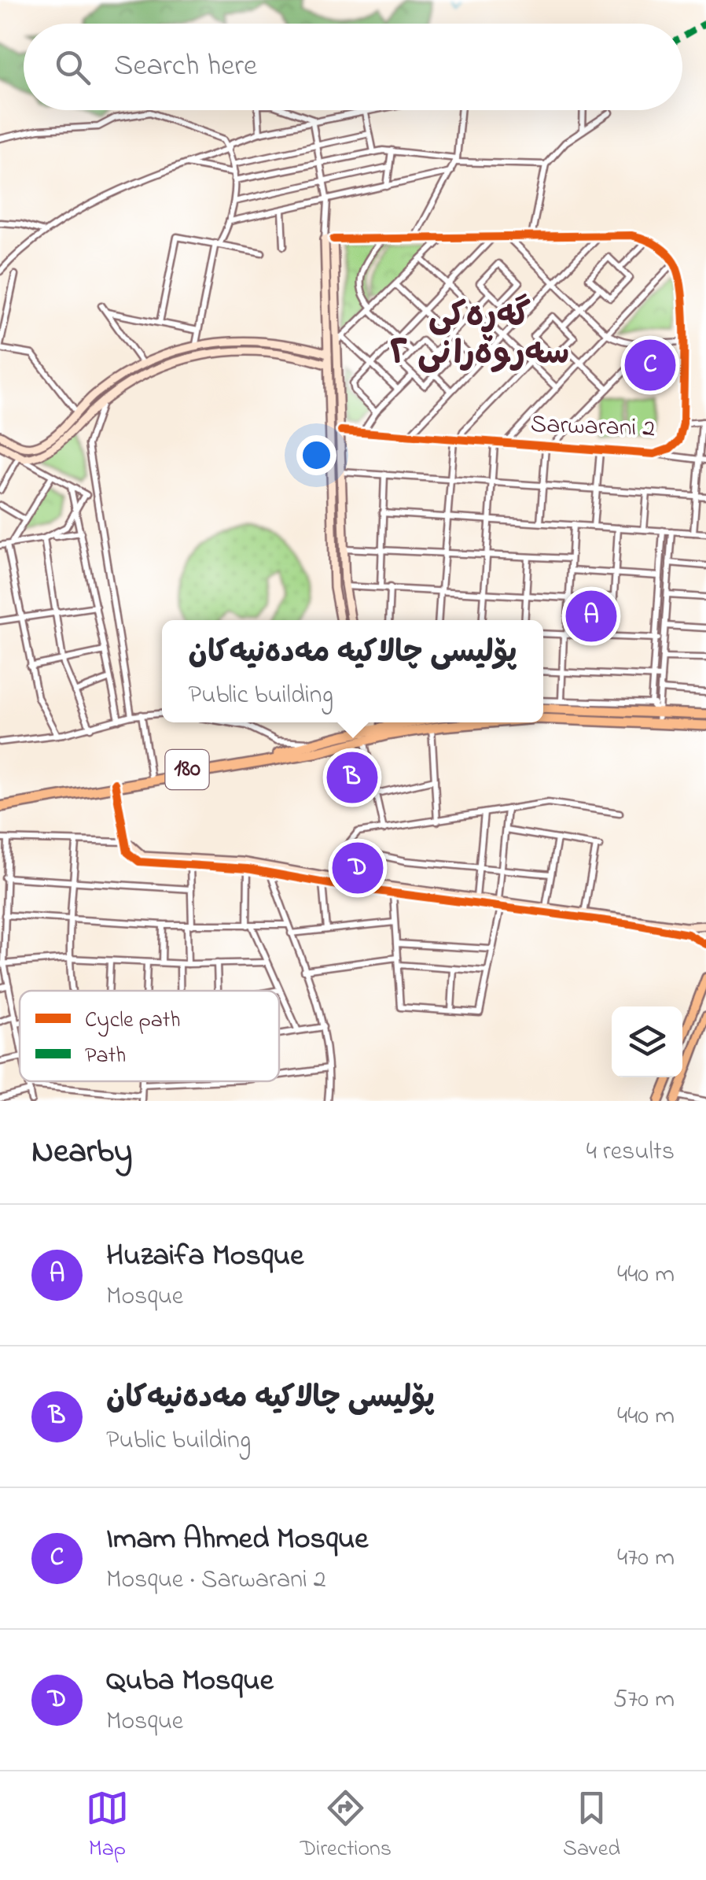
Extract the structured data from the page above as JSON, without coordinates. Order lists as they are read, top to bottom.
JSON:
{
  "streets": {
    "highway": ["180"],
    "street": ["Sarwarani 2"]
  },
  "districts": ["گەڕەکی سەروەرانی ٢"],
  "legend": ["Cycle path", "Path"],
  "page": {
    "search": "Search here",
    "pins": [
      "C",
      "A",
      "B",
      "D"
    ],
    "popup": ["پۆلیسی چالاکیە مەدەنیەکان", "Public building"],
    "heading": ["Nearby", "4 results"],
    "list": [
      {
        "mark": "A",
        "name": "Huzaifa Mosque",
        "note": "Mosque",
        "value": "440 m"
      },
      {
        "mark": "B",
        "name": "پۆلیسی چالاکیە مەدەنیەکان",
        "note": "Public building",
        "value": "440 m"
      },
      {
        "mark": "C",
        "name": "Imam Ahmed Mosque",
        "note": "Mosque · Sarwarani 2",
        "value": "470 m"
      },
      {
        "mark": "D",
        "name": "Quba Mosque",
        "note": "Mosque",
        "value": "570 m"
      }
    ],
    "nav": ["Map", "Directions", "Saved"]
  }
}
